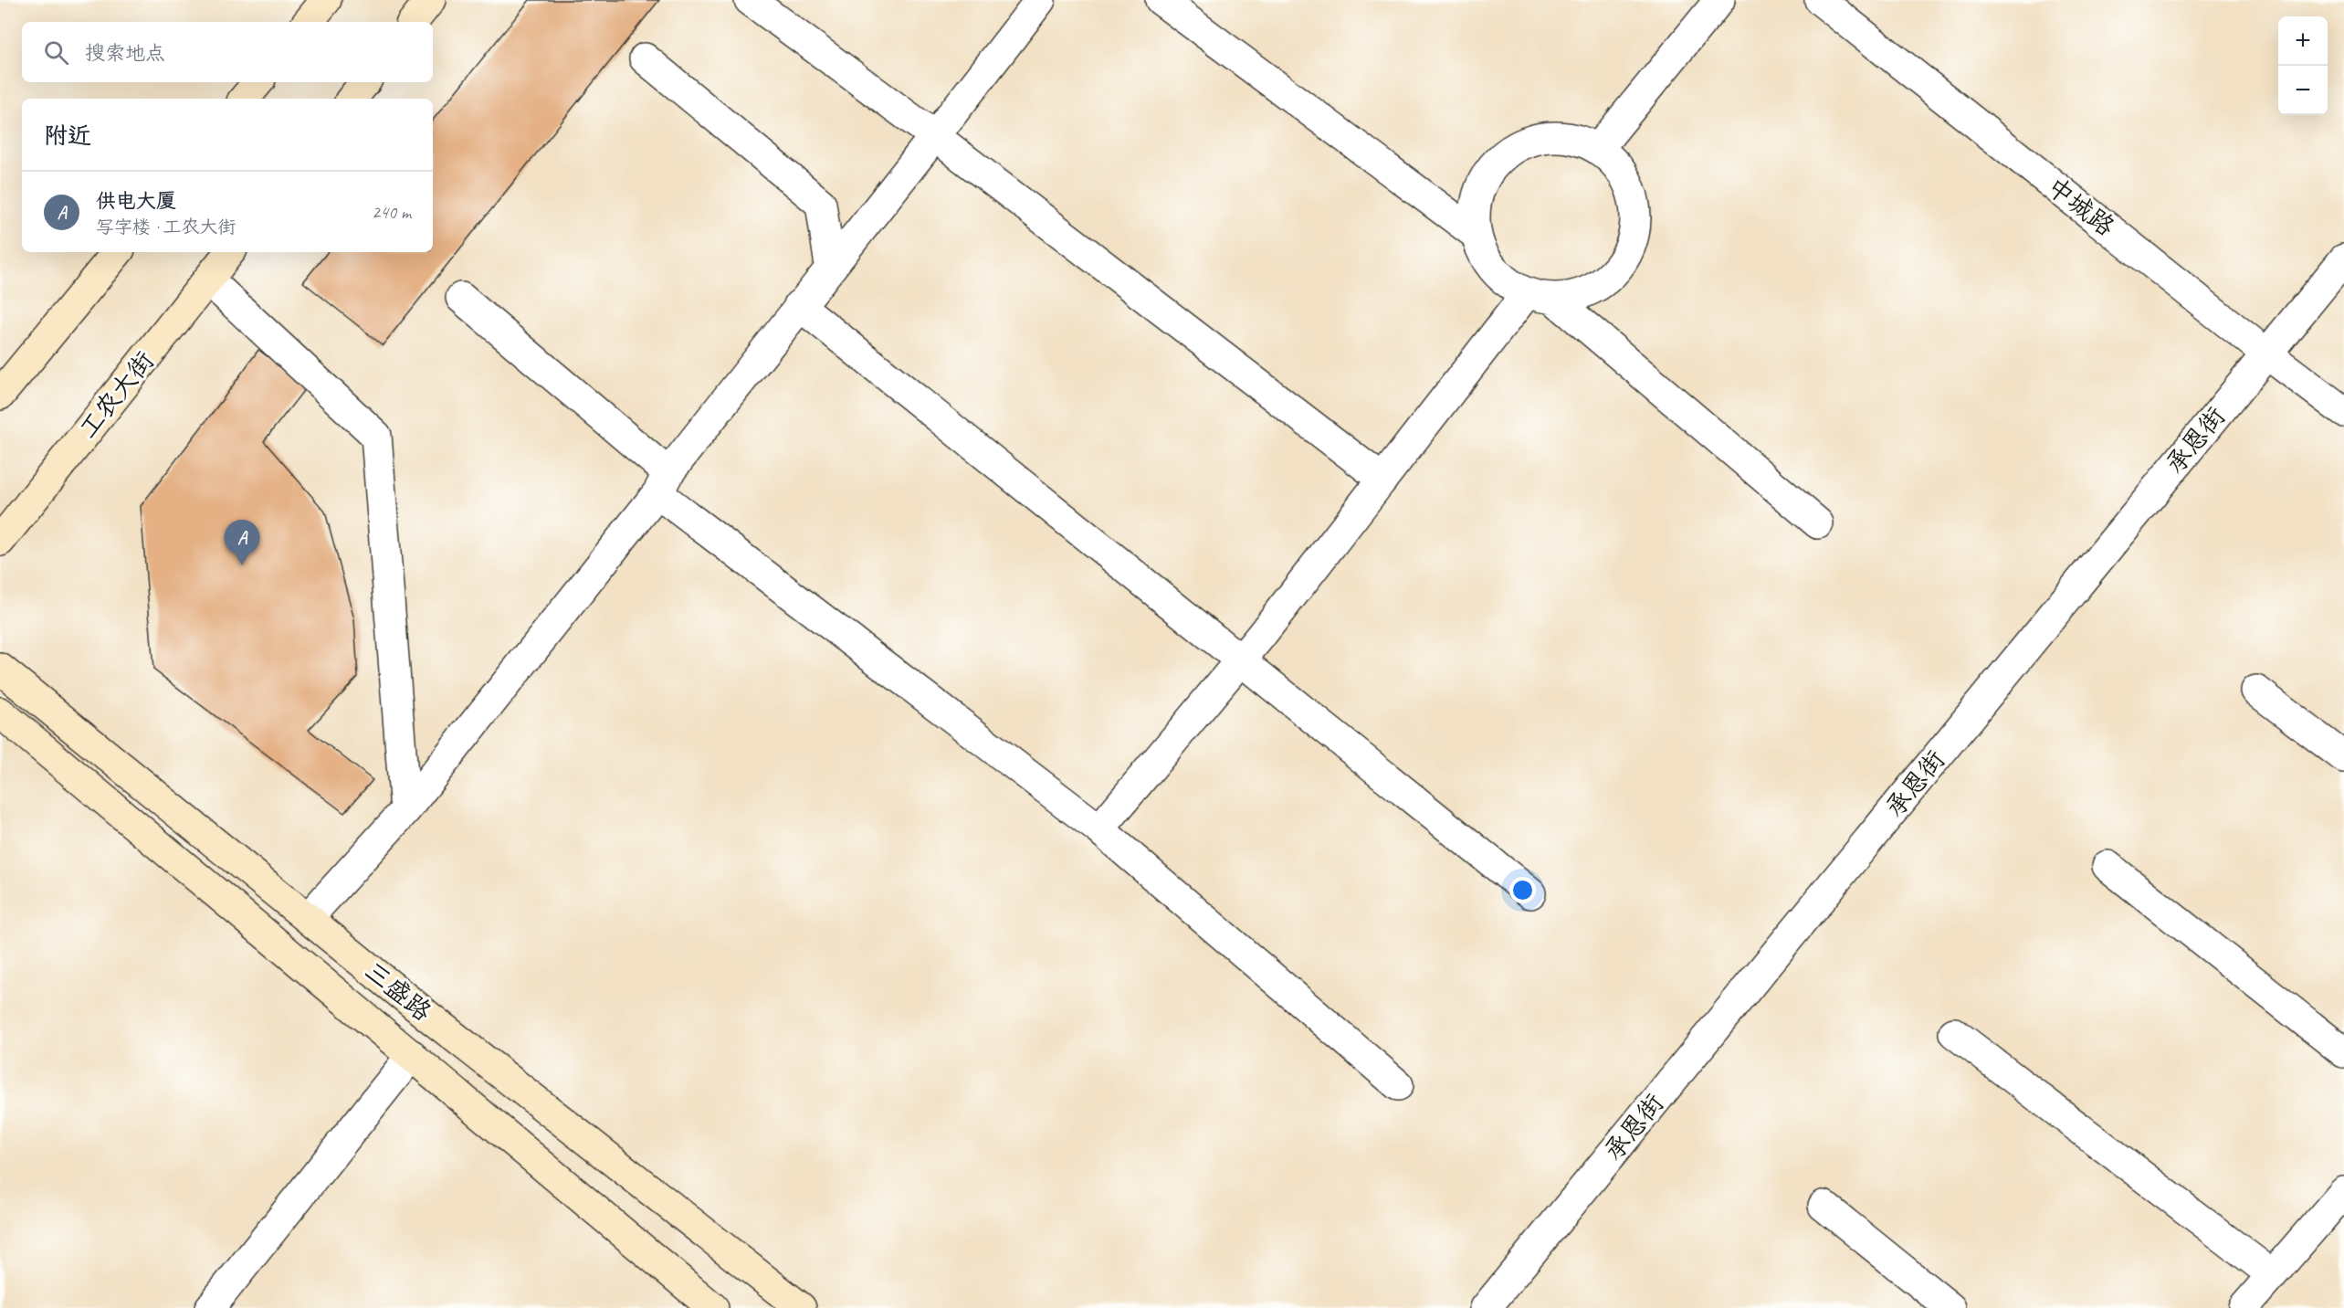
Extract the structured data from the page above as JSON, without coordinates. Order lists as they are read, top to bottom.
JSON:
{
  "streets": {
    "main road": ["工农大街", "三盛路"],
    "street": ["中城路", "承恩街"]
  },
  "crossings": [
    ["中城路", "承恩街"]
  ],
  "page": {
    "map_buttons": ["+", "−"],
    "search": "搜索地点",
    "heading": "附近",
    "list": [
      {
        "mark": "A",
        "name": "供电大厦",
        "note": "写字楼 · 工农大街",
        "value": "240 m"
      }
    ],
    "pins": "A"
  }
}
